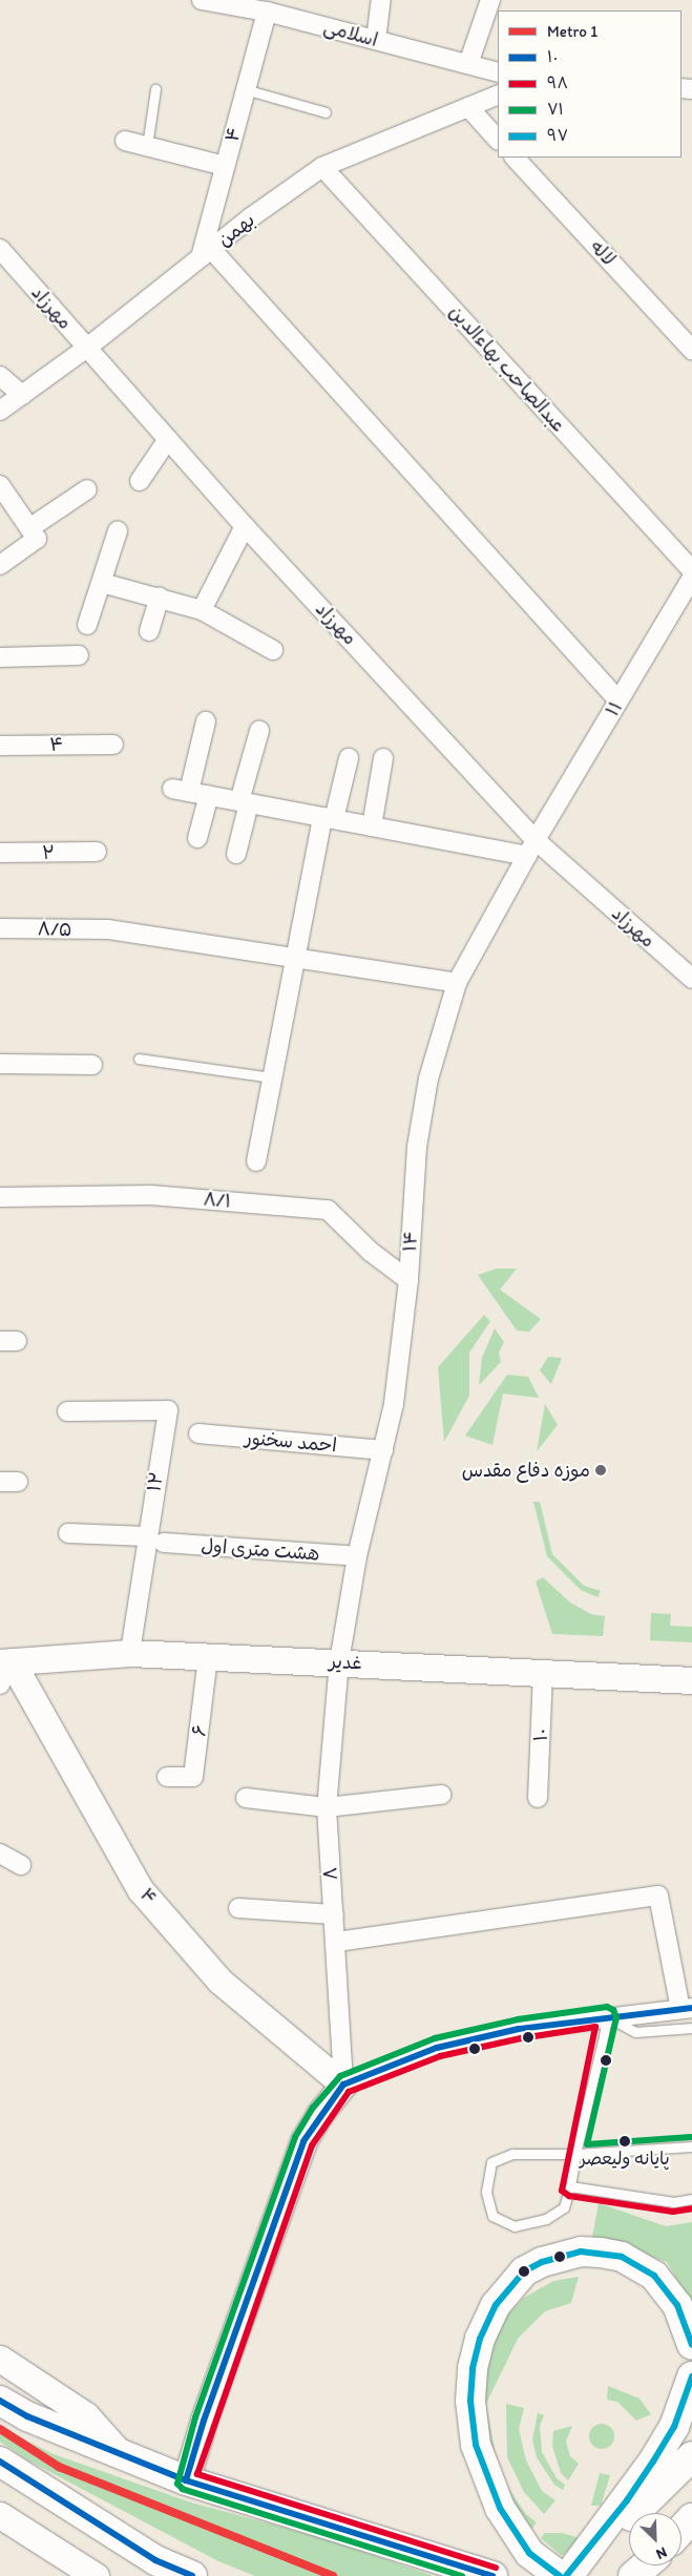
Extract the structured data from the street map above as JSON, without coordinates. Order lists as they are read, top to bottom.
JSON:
{
  "streets": {
    "street": [
      "اسلامی",
      "۴",
      "بهمن",
      "لاله",
      "مهرزاد",
      "عبدالصاحب بهاءالدین",
      "۱۱",
      "۲",
      "۸/۵",
      "۸/۱",
      "۱۴",
      "احمد سخنور",
      "۱۲",
      "هشت متری اول",
      "غدیر",
      "۶",
      "۱۰",
      "۸"
    ]
  },
  "crossings": [
    ["اسلامی", "۴"],
    ["۴", "بهمن"],
    ["۴", "غدیر"],
    ["۴", "۸"],
    ["بهمن", "مهرزاد"],
    ["بهمن", "عبدالصاحب بهاءالدین"],
    ["مهرزاد", "۱۱"],
    ["مهرزاد", "۱۴"],
    ["۱۱", "۱۴"],
    ["۸/۵", "۱۴"],
    ["۸/۱", "۱۴"],
    ["۱۴", "احمد سخنور"],
    ["۱۴", "هشت متری اول"],
    ["۱۴", "غدیر"],
    ["۱۴", "۸"],
    ["۱۲", "غدیر"],
    ["غدیر", "۶"],
    ["غدیر", "۱۰"],
    ["غدیر", "۸"]
  ],
  "places": ["موزه دفاع مقدس", "پایانه ولیعصر"],
  "lines": [
    "transit line ۷۱",
    "transit line ۱۰",
    "transit line ۹۸",
    "transit line ۹۷",
    "metro line 1"
  ],
  "legend": [
    "Metro 1",
    "۱۰",
    "۹۸",
    "۷۱",
    "۹۷"
  ],
  "north": "bottom right"
}
